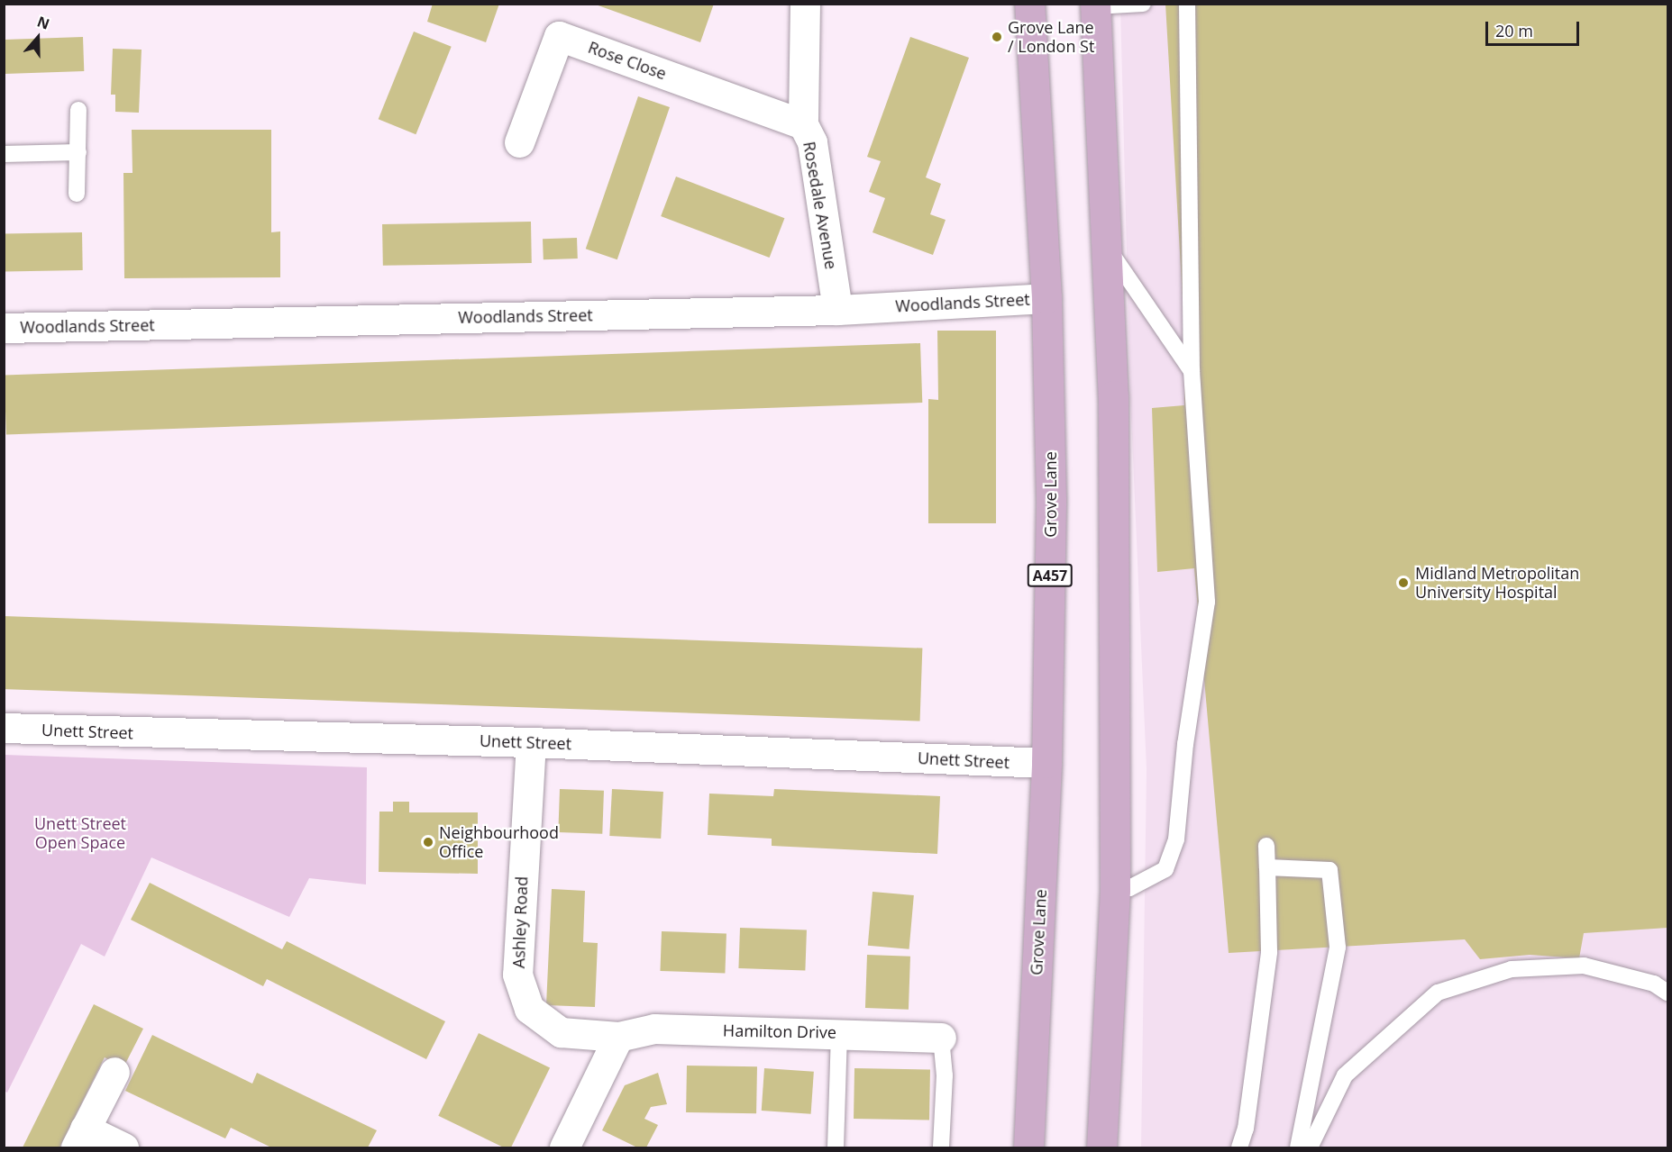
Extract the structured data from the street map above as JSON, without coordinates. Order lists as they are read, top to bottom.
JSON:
{
  "streets": {
    "main road": ["Grove Lane", "A457"],
    "street": [
      "Rose Close",
      "Rosedale Avenue",
      "Woodlands Street",
      "Unett Street",
      "Ashley Road",
      "Hamilton Drive"
    ]
  },
  "crossings": [
    ["Rose Close", "Rosedale Avenue"],
    ["Rosedale Avenue", "Woodlands Street"],
    ["Woodlands Street", "Grove Lane"],
    ["Grove Lane", "Unett Street"],
    ["Unett Street", "Ashley Road"],
    ["Ashley Road", "Hamilton Drive"]
  ],
  "parks": ["Unett Street Open Space"],
  "places": ["Grove Lane / London St", "Midland Metropolitan University Hospital", "Neighbourhood Office"],
  "scale_bar": "20 m",
  "north": "top"
}
